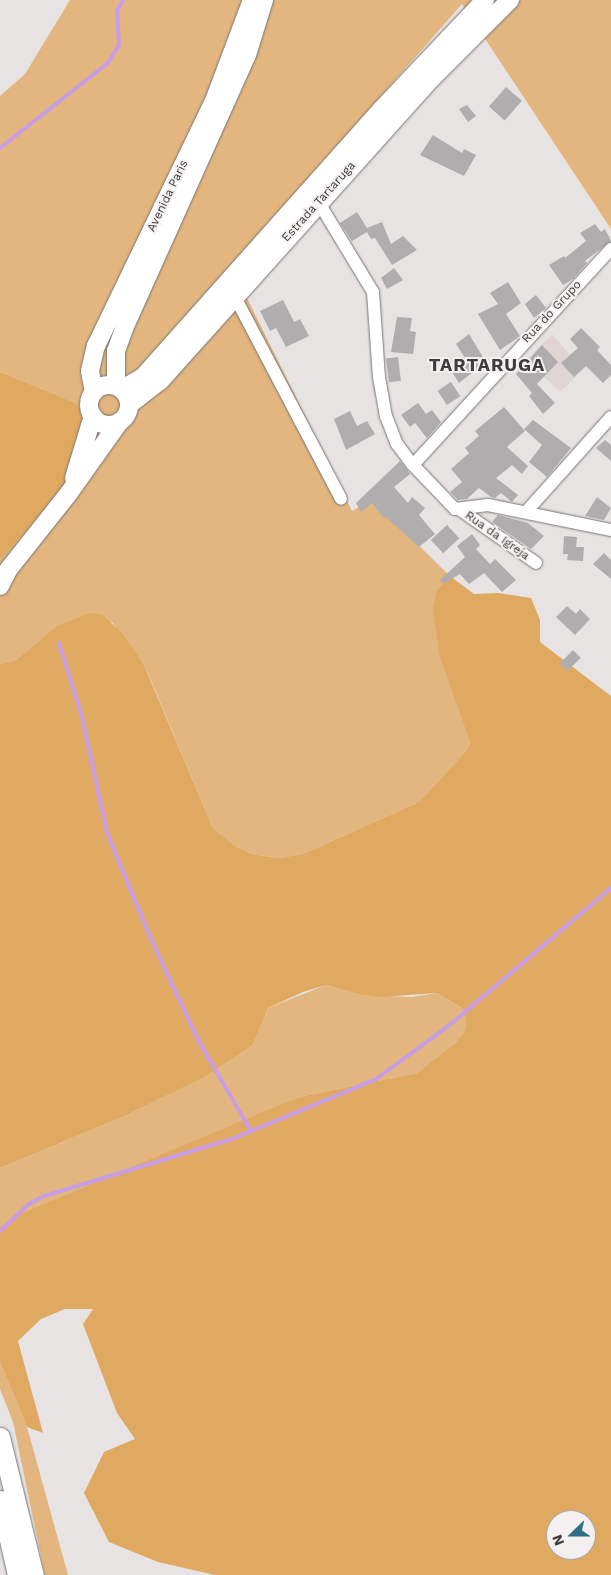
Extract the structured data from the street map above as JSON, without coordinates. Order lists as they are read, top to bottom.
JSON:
{
  "streets": {
    "street": [
      "Avenida Paris",
      "Estrada Tartaruga",
      "Rua do Grupo",
      "Rua da Igreja"
    ]
  },
  "crossings": [
    ["Avenida Paris", "Estrada Tartaruga"]
  ],
  "districts": ["TARTARUGA"],
  "north": "left"
}
